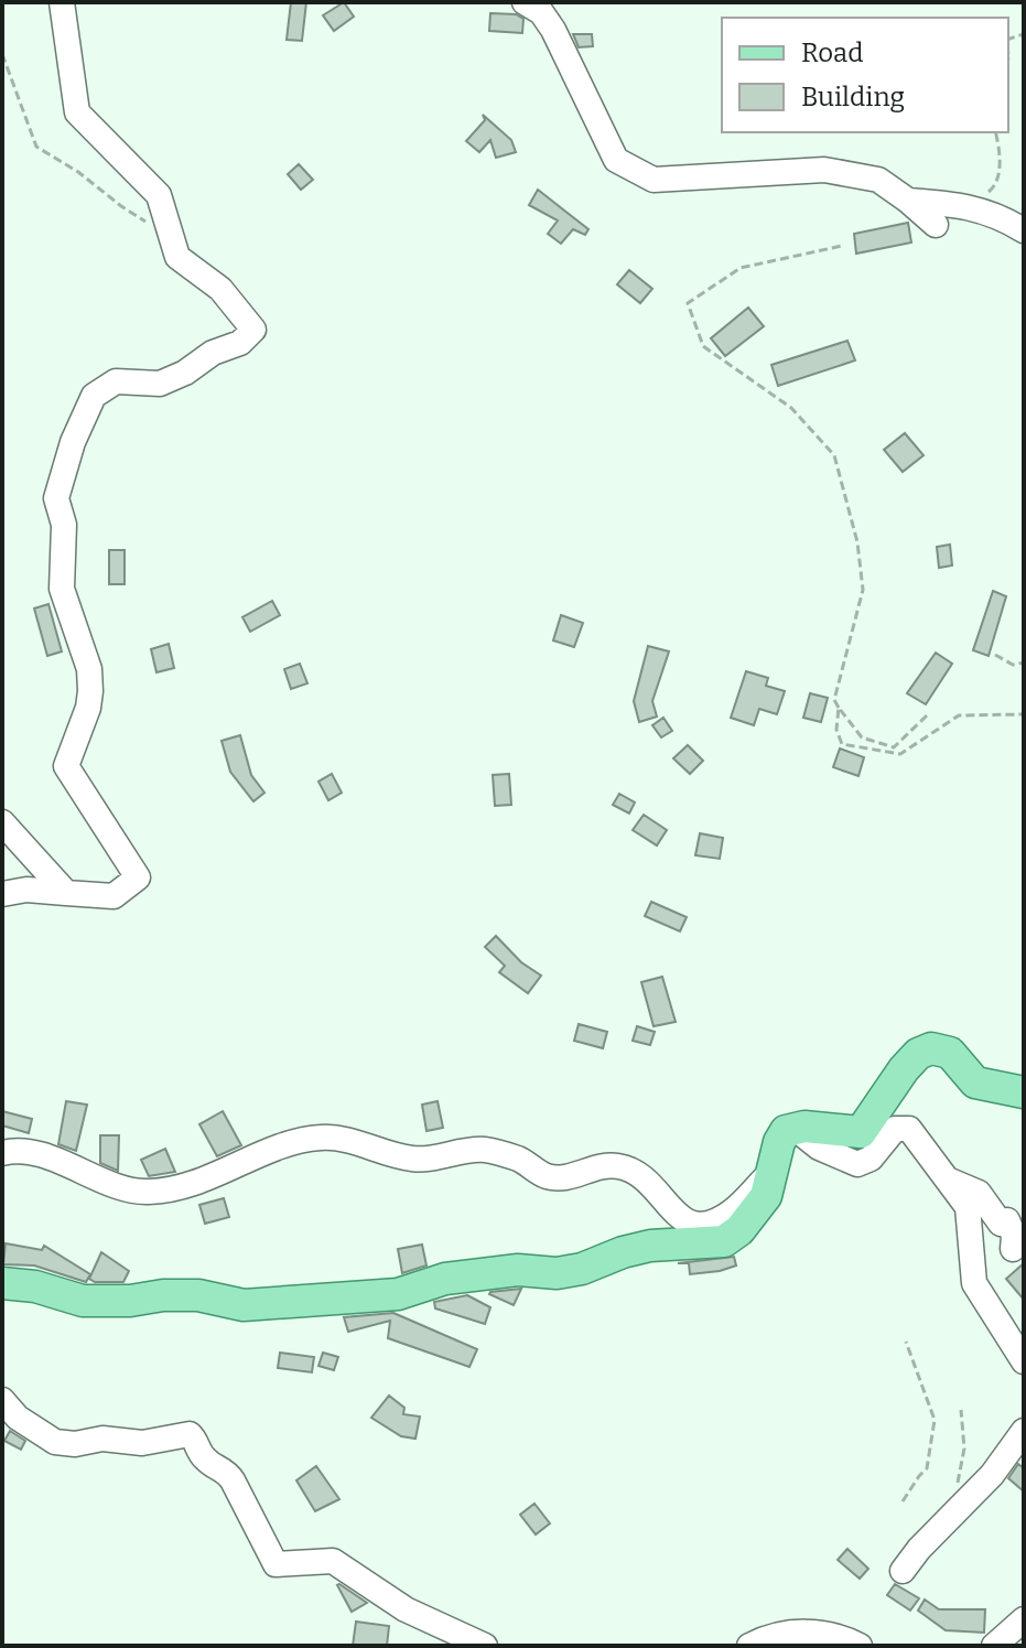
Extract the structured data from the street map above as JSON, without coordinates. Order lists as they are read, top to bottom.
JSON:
{
  "legend": ["Road", "Building"]
}
